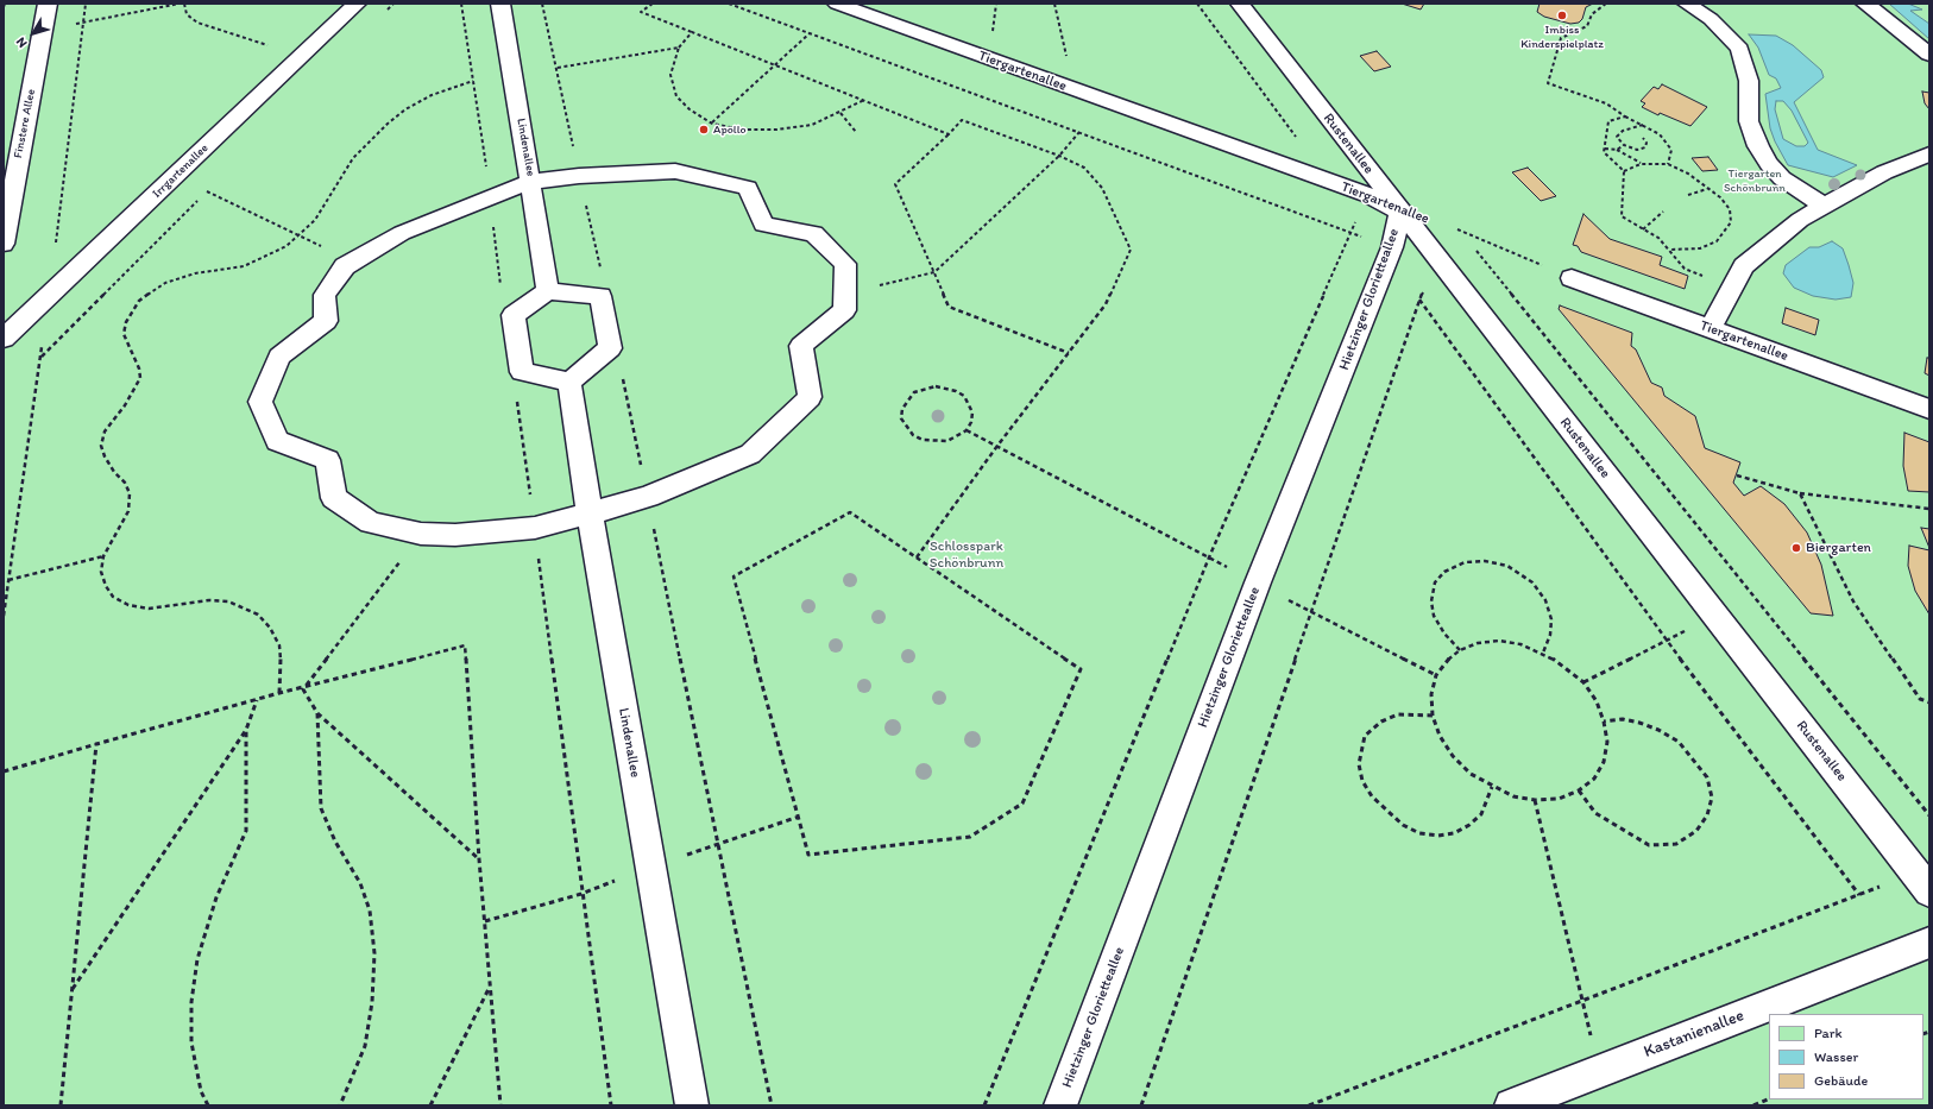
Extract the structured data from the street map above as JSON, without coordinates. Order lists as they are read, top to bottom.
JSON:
{
  "streets": {
    "street": [
      "Tiergartenallee",
      "Finstere Allee",
      "Rustenallee",
      "Lindenallee",
      "Irrgartenallee",
      "Hietzinger Glorietteallee",
      "Kastanienallee"
    ]
  },
  "crossings": [
    ["Tiergartenallee", "Rustenallee"],
    ["Tiergartenallee", "Hietzinger Glorietteallee"],
    ["Rustenallee", "Hietzinger Glorietteallee"]
  ],
  "parks": ["Tiergarten Schönbrunn", "Schlosspark Schönbrunn"],
  "places": ["Imbiss Kinderspielplatz", "Apollo", "Biergarten"],
  "legend": ["Park", "Wasser", "Gebäude"],
  "north": "bottom left"
}
